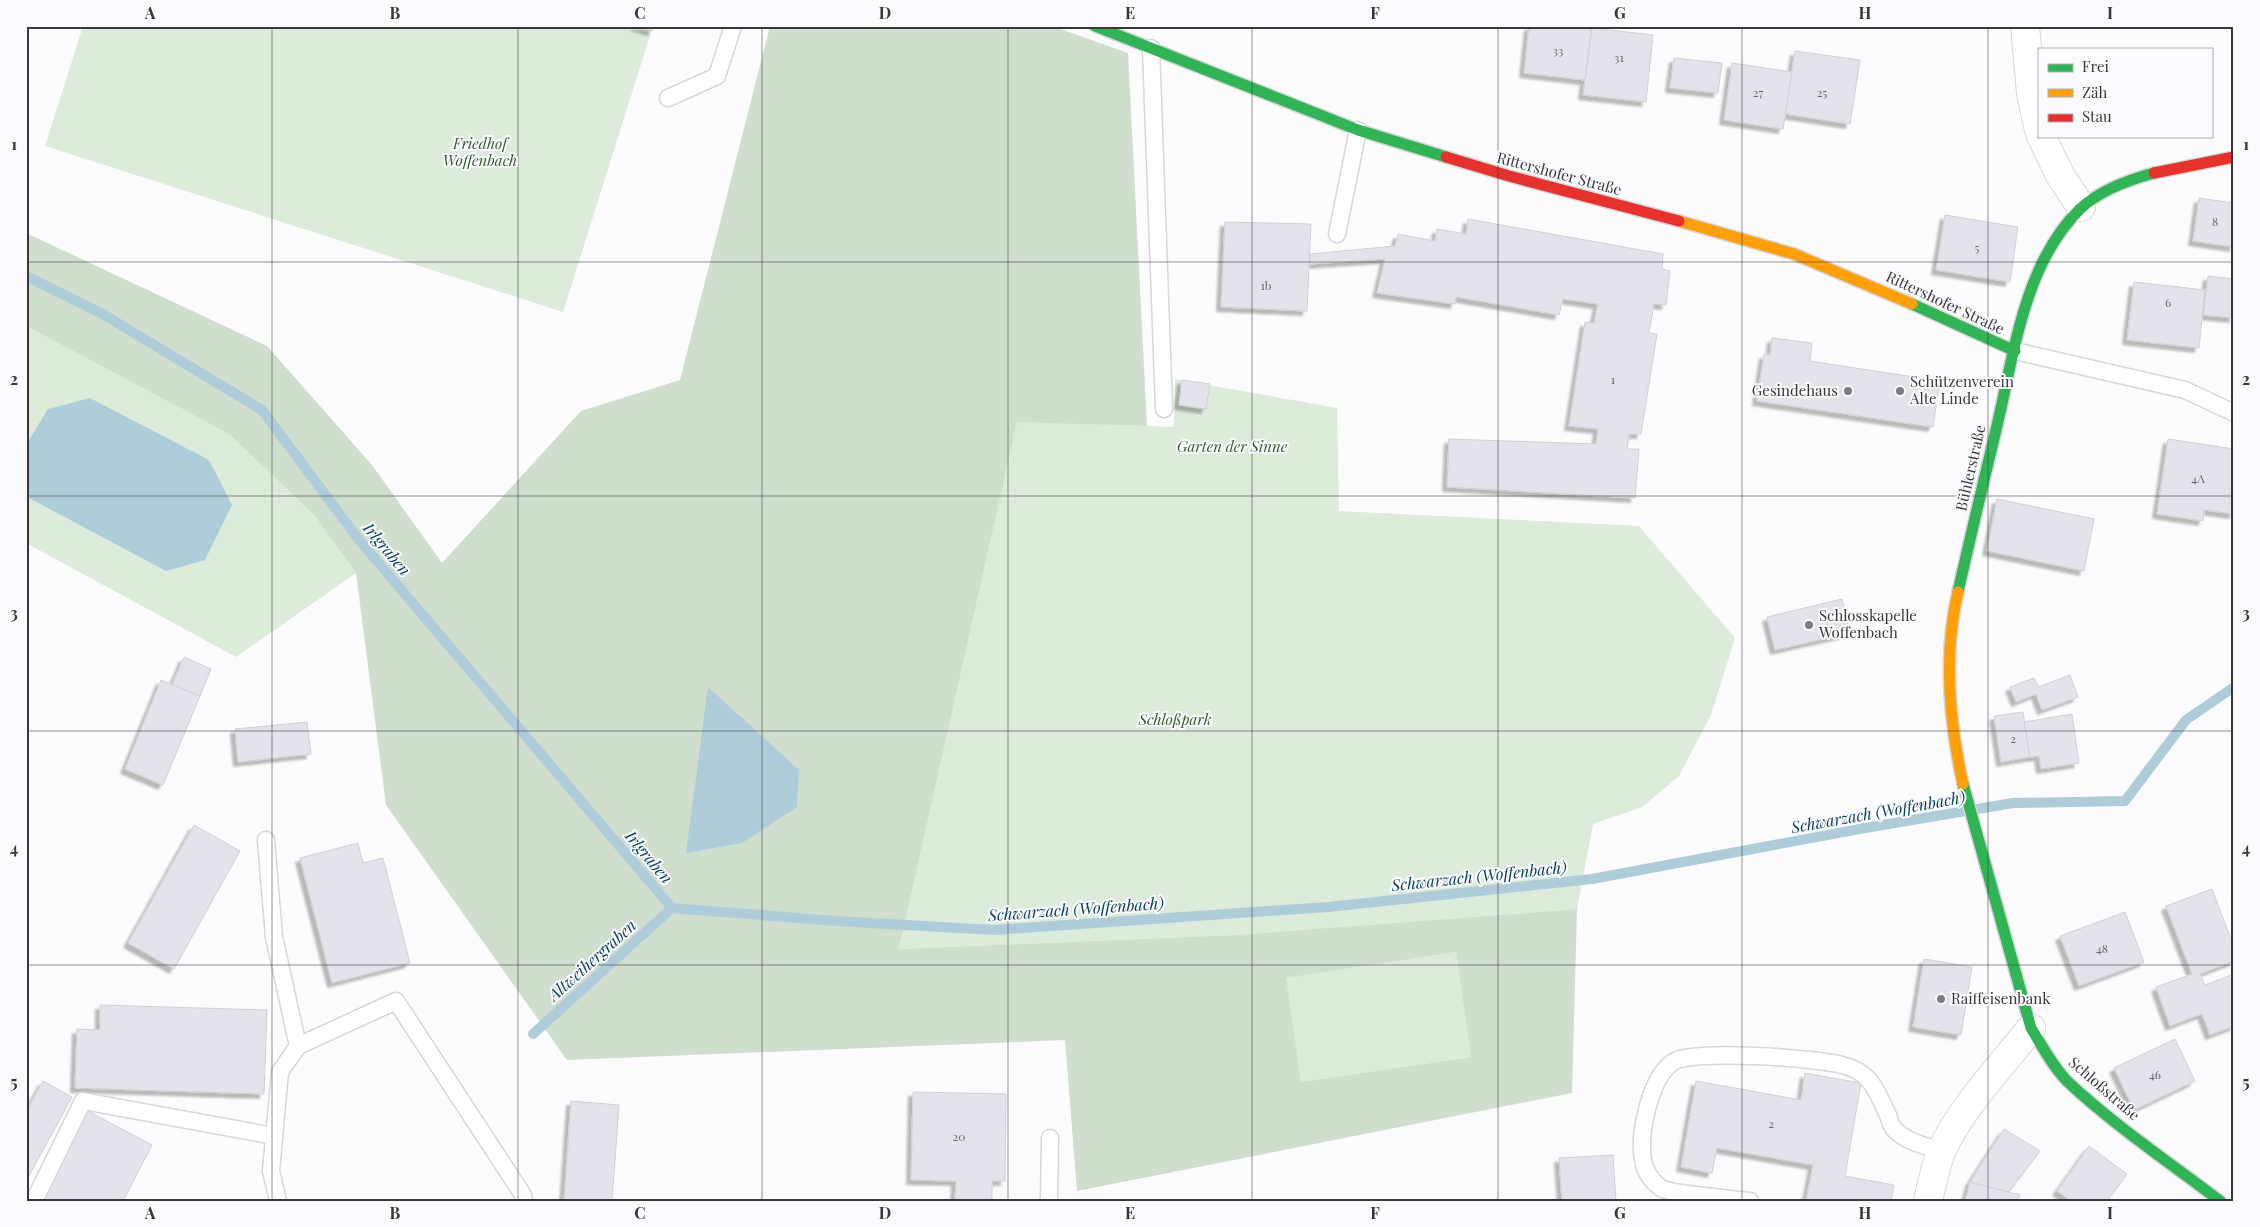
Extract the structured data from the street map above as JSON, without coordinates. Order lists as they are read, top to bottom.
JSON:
{
  "streets": {
    "street": ["Rittershofer Straße", "Bühlerstraße", "Schloßstraße"]
  },
  "crossings": [
    ["Rittershofer Straße", "Bühlerstraße"],
    ["Bühlerstraße", "Schloßstraße"]
  ],
  "water": ["Irlgraben", "Schwarzach (Woffenbach)", "Altweihergraben"],
  "parks": ["Friedhof Woffenbach", "Garten der Sinne", "Schloßpark"],
  "places": [
    "Gesindehaus",
    "Schützenverein Alte Linde",
    "Schlosskapelle Woffenbach",
    "Raiffeisenbank"
  ],
  "house_numbers": [
    "33",
    "31",
    "27",
    "25",
    "8",
    "5",
    "1b",
    "6",
    "1",
    "4A",
    "2",
    "48",
    "46",
    "2",
    "20"
  ],
  "legend": ["Frei", "Zäh", "Stau"],
  "grid": {
    "columns": [
      "A",
      "B",
      "C",
      "D",
      "E",
      "F",
      "G",
      "H",
      "I"
    ],
    "rows": [
      "1",
      "2",
      "3",
      "4",
      "5"
    ]
  }
}
